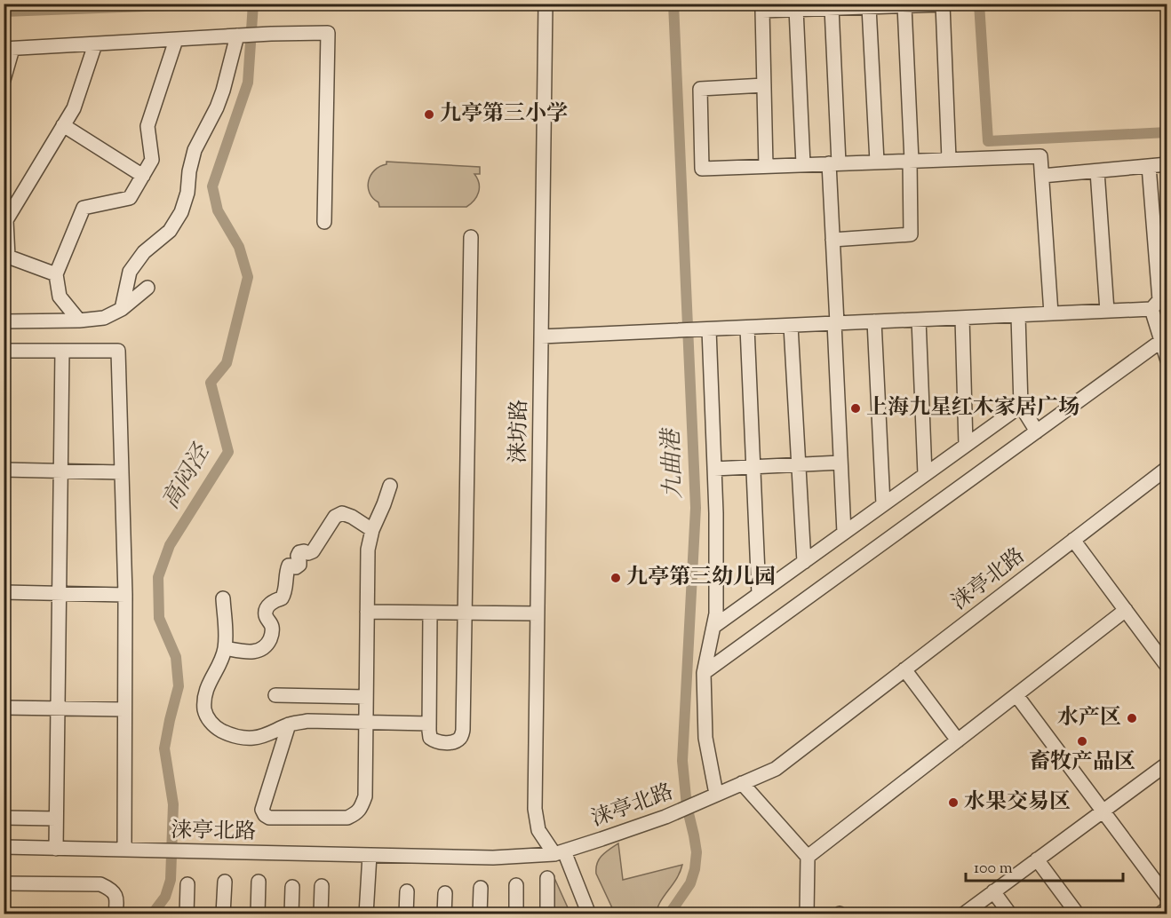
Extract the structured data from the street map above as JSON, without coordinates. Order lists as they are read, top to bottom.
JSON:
{
  "streets": {
    "street": ["涞坊路", "涞亭北路"]
  },
  "crossings": [
    ["涞坊路", "涞亭北路"]
  ],
  "water": ["九曲港", "高闷泾"],
  "places": [
    "九亭第三小学",
    "上海九星红木家居广场",
    "九亭第三幼儿园",
    "水产区",
    "畜牧产品区",
    "水果交易区"
  ],
  "scale_bar": "100 m"
}
